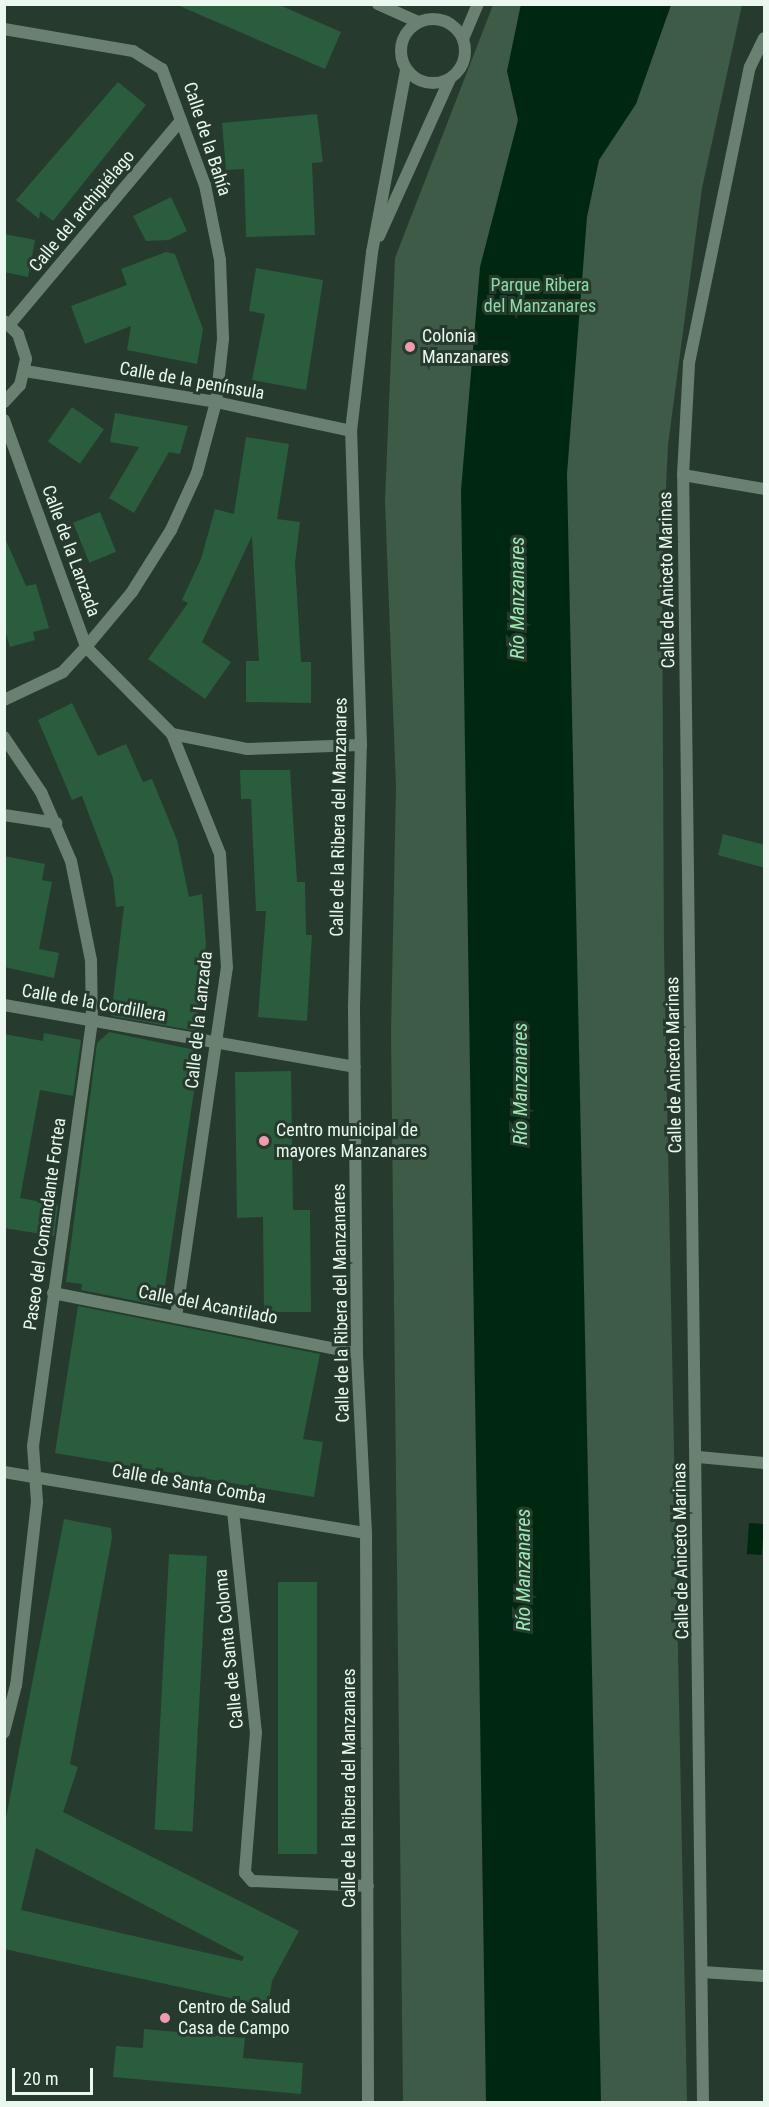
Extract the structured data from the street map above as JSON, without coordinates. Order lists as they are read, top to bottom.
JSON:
{
  "streets": {
    "street": [
      "Calle de la Bahía",
      "Calle del archipiélago",
      "Calle de la península",
      "Calle de la Lanzada",
      "Calle de Aniceto Marinas",
      "Calle de la Ribera del Manzanares",
      "Calle de la Cordillera",
      "Paseo del Comandante Fortea",
      "Calle del Acantilado",
      "Calle de Santa Comba",
      "Calle de Santa Coloma"
    ]
  },
  "crossings": [
    ["Calle de la Bahía", "Calle del archipiélago"],
    ["Calle de la Bahía", "Calle de la península"],
    ["Calle de la Bahía", "Calle de la Lanzada"],
    ["Calle de la península", "Calle de la Ribera del Manzanares"],
    ["Calle de la Lanzada", "Calle de la Cordillera"],
    ["Calle de la Lanzada", "Calle del Acantilado"],
    ["Calle de la Ribera del Manzanares", "Calle de la Cordillera"],
    ["Calle de la Ribera del Manzanares", "Calle del Acantilado"],
    ["Calle de la Ribera del Manzanares", "Calle de Santa Comba"],
    ["Calle de la Ribera del Manzanares", "Calle de Santa Coloma"],
    ["Calle de la Cordillera", "Paseo del Comandante Fortea"],
    ["Paseo del Comandante Fortea", "Calle del Acantilado"],
    ["Paseo del Comandante Fortea", "Calle de Santa Comba"],
    ["Calle de Santa Comba", "Calle de Santa Coloma"]
  ],
  "water": ["Río Manzanares"],
  "parks": ["Parque Ribera del Manzanares"],
  "places": ["Colonia Manzanares", "Centro municipal de mayores Manzanares", "Centro de Salud Casa de Campo"],
  "scale_bar": "20 m"
}
